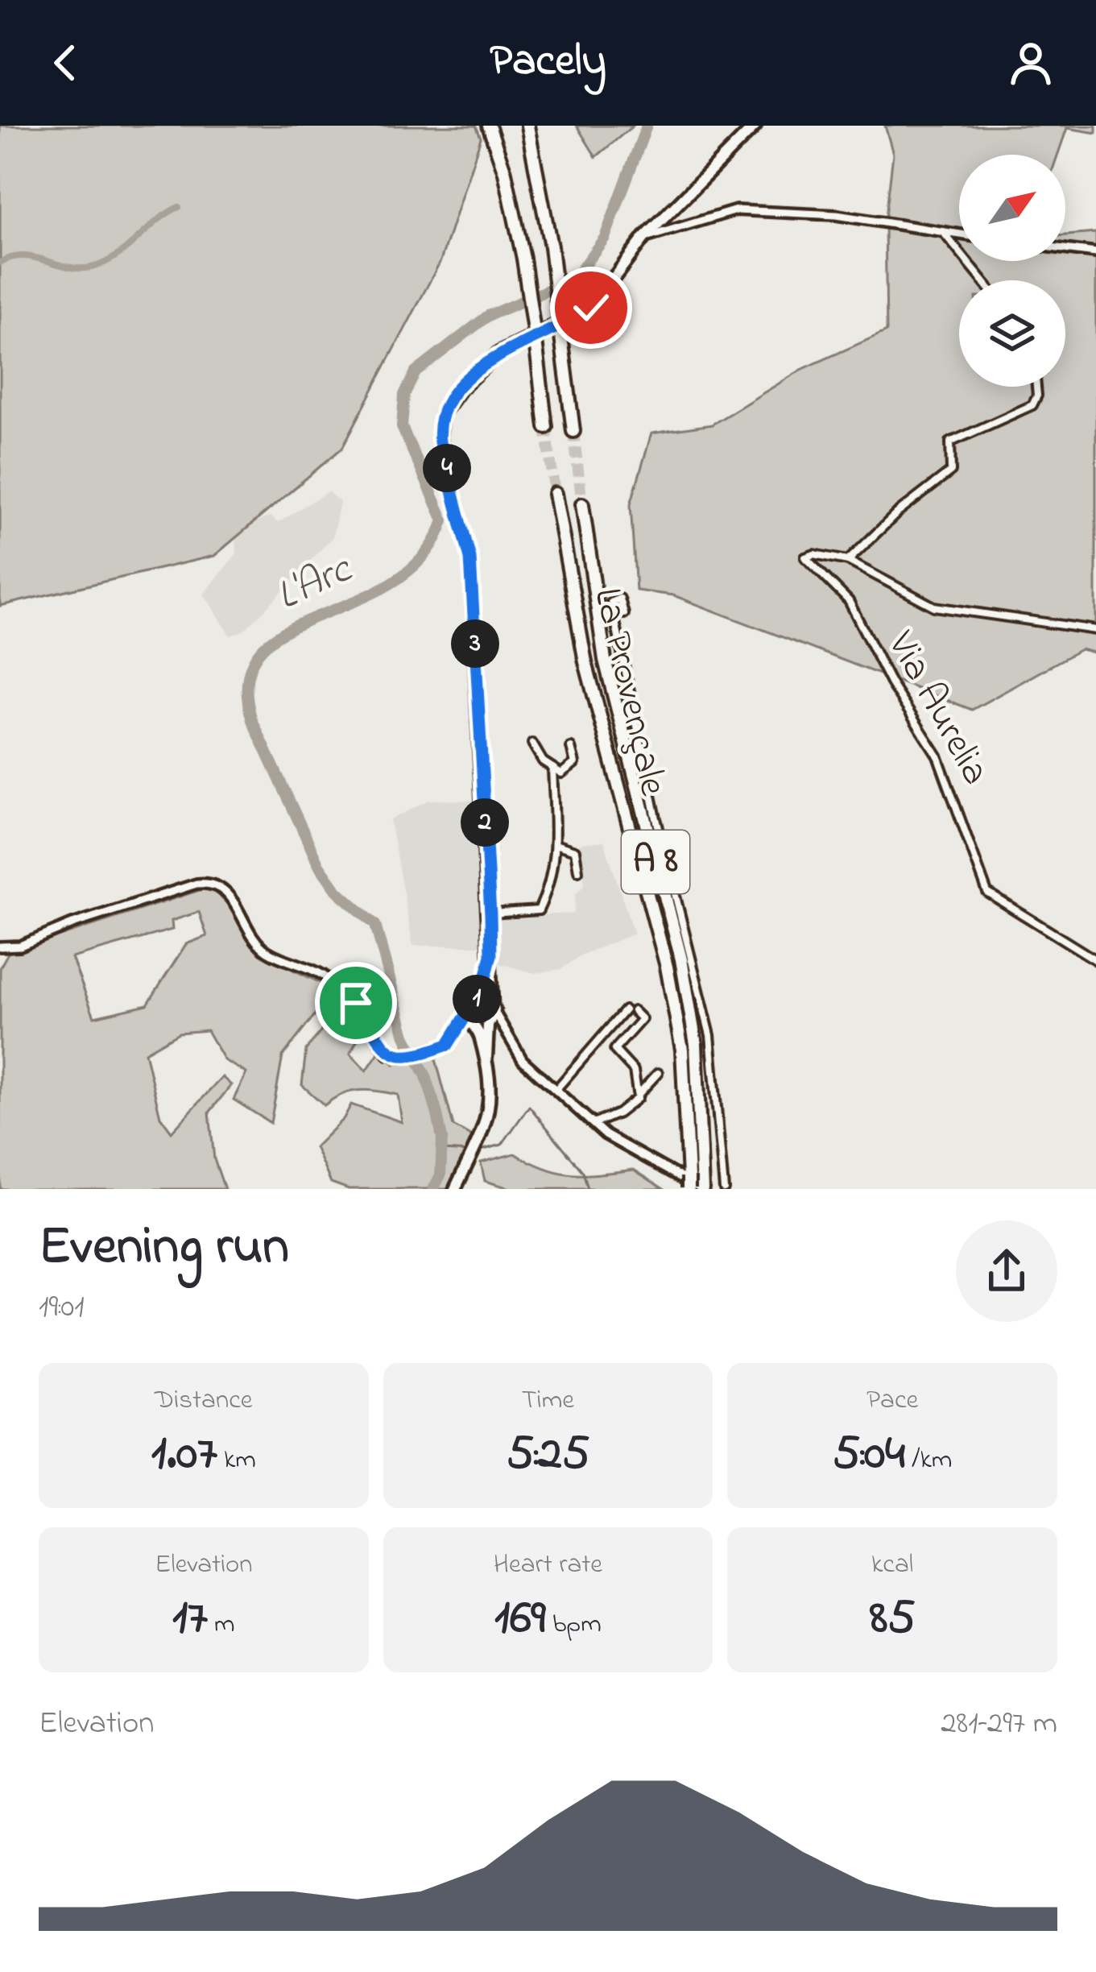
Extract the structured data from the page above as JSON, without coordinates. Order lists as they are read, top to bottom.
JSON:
{
  "streets": {
    "highway": ["La Provençale", "A 8"],
    "street": ["Via Aurelia"]
  },
  "water": ["L'Arc"],
  "north": "top right",
  "page": {
    "header": "Pacely",
    "pins": [
      "4",
      "3",
      "2",
      "1"
    ],
    "heading": ["Evening run", "19:01"],
    "stats": [
      ["Distance", "1.07 km"],
      ["Time", "5:25"],
      ["Pace", "5:04 /km"],
      ["Elevation", "17 m"],
      ["Heart rate", "169 bpm"],
      ["kcal", "85"]
    ],
    "chart": ["Elevation", "281–297 m"]
  }
}
